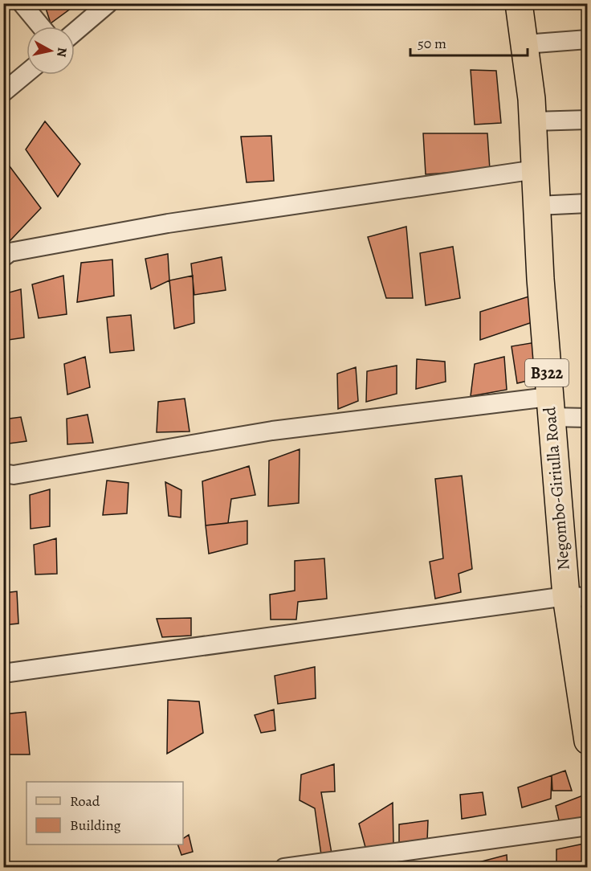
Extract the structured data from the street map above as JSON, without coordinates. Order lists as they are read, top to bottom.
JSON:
{
  "streets": {
    "main road": ["B322", "Negombo-Giriulla Road"]
  },
  "legend": ["Road", "Building"],
  "scale_bar": "50 m",
  "north": "right"
}
